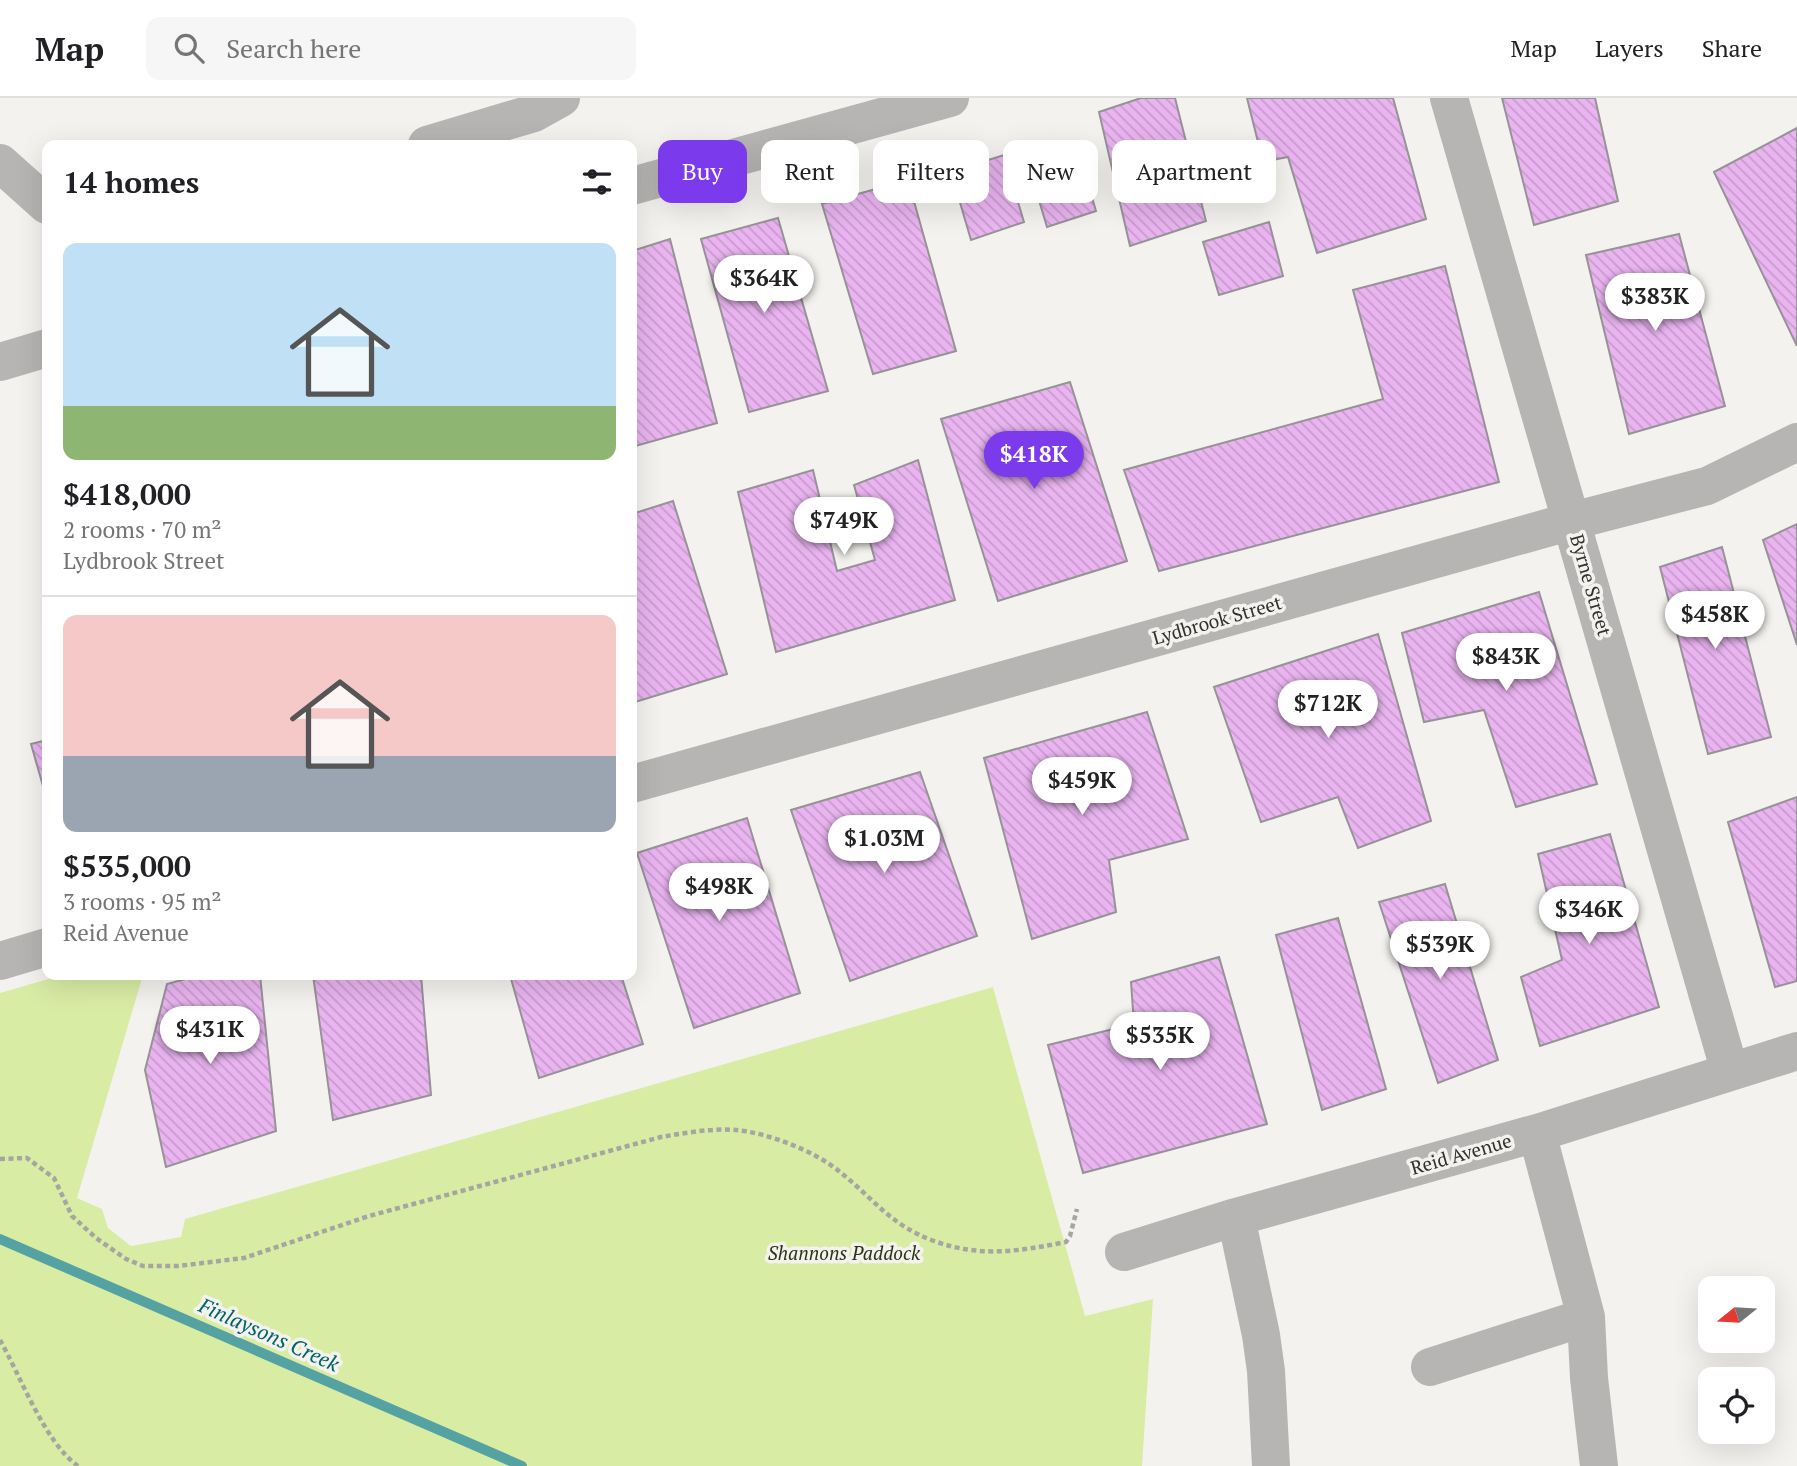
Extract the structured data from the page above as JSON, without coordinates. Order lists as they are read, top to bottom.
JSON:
{
  "streets": {
    "street": ["Byrne Street", "Lydbrook Street", "Reid Avenue"]
  },
  "crossings": [
    ["Byrne Street", "Lydbrook Street"],
    ["Byrne Street", "Reid Avenue"]
  ],
  "water": ["Finlaysons Creek"],
  "parks": ["Shannons Paddock"],
  "north": "left",
  "page": {
    "header": "Map",
    "search": "Search here",
    "nav": ["Map", "Layers", "Share"],
    "chip": [
      "Buy",
      "Rent",
      "Filters",
      "New",
      "Apartment"
    ],
    "heading": "14 homes",
    "list": [
      {
        "name": "$418,000",
        "note": "2 rooms · 70 m² · Lydbrook Street"
      },
      {
        "name": "$535,000",
        "note": "3 rooms · 95 m² · Reid Avenue"
      }
    ],
    "price": [
      "$364K",
      "$383K",
      "$418K",
      "$749K",
      "$458K",
      "$843K",
      "$712K",
      "$459K",
      "$1.03M",
      "$498K",
      "$346K",
      "$539K",
      "$431K",
      "$535K"
    ]
  }
}
